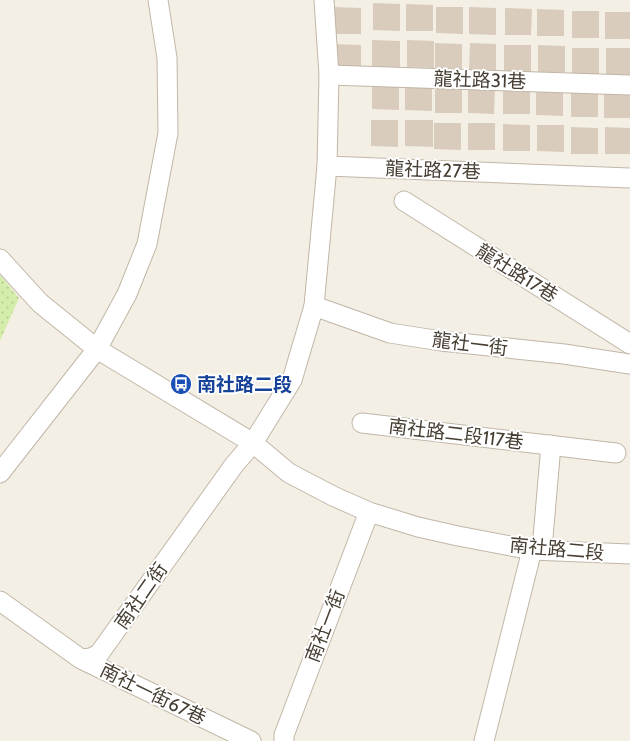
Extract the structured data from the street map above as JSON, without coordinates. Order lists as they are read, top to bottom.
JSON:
{
  "streets": {
    "street": [
      "龍社路31巷",
      "龍社路27巷",
      "龍社路17巷",
      "龍社一街",
      "南社路二段117巷",
      "南社路二段",
      "南社二街",
      "南社一街",
      "南社一街67巷"
    ]
  },
  "crossings": [
    ["龍社路27巷", "南社二街"],
    ["龍社一街", "南社二街"],
    ["南社路二段117巷", "南社路二段"],
    ["南社路二段", "南社二街"],
    ["南社路二段", "南社一街"],
    ["南社二街", "南社一街67巷"]
  ],
  "places": {
    "bus stop": ["南社路二段"]
  }
}
